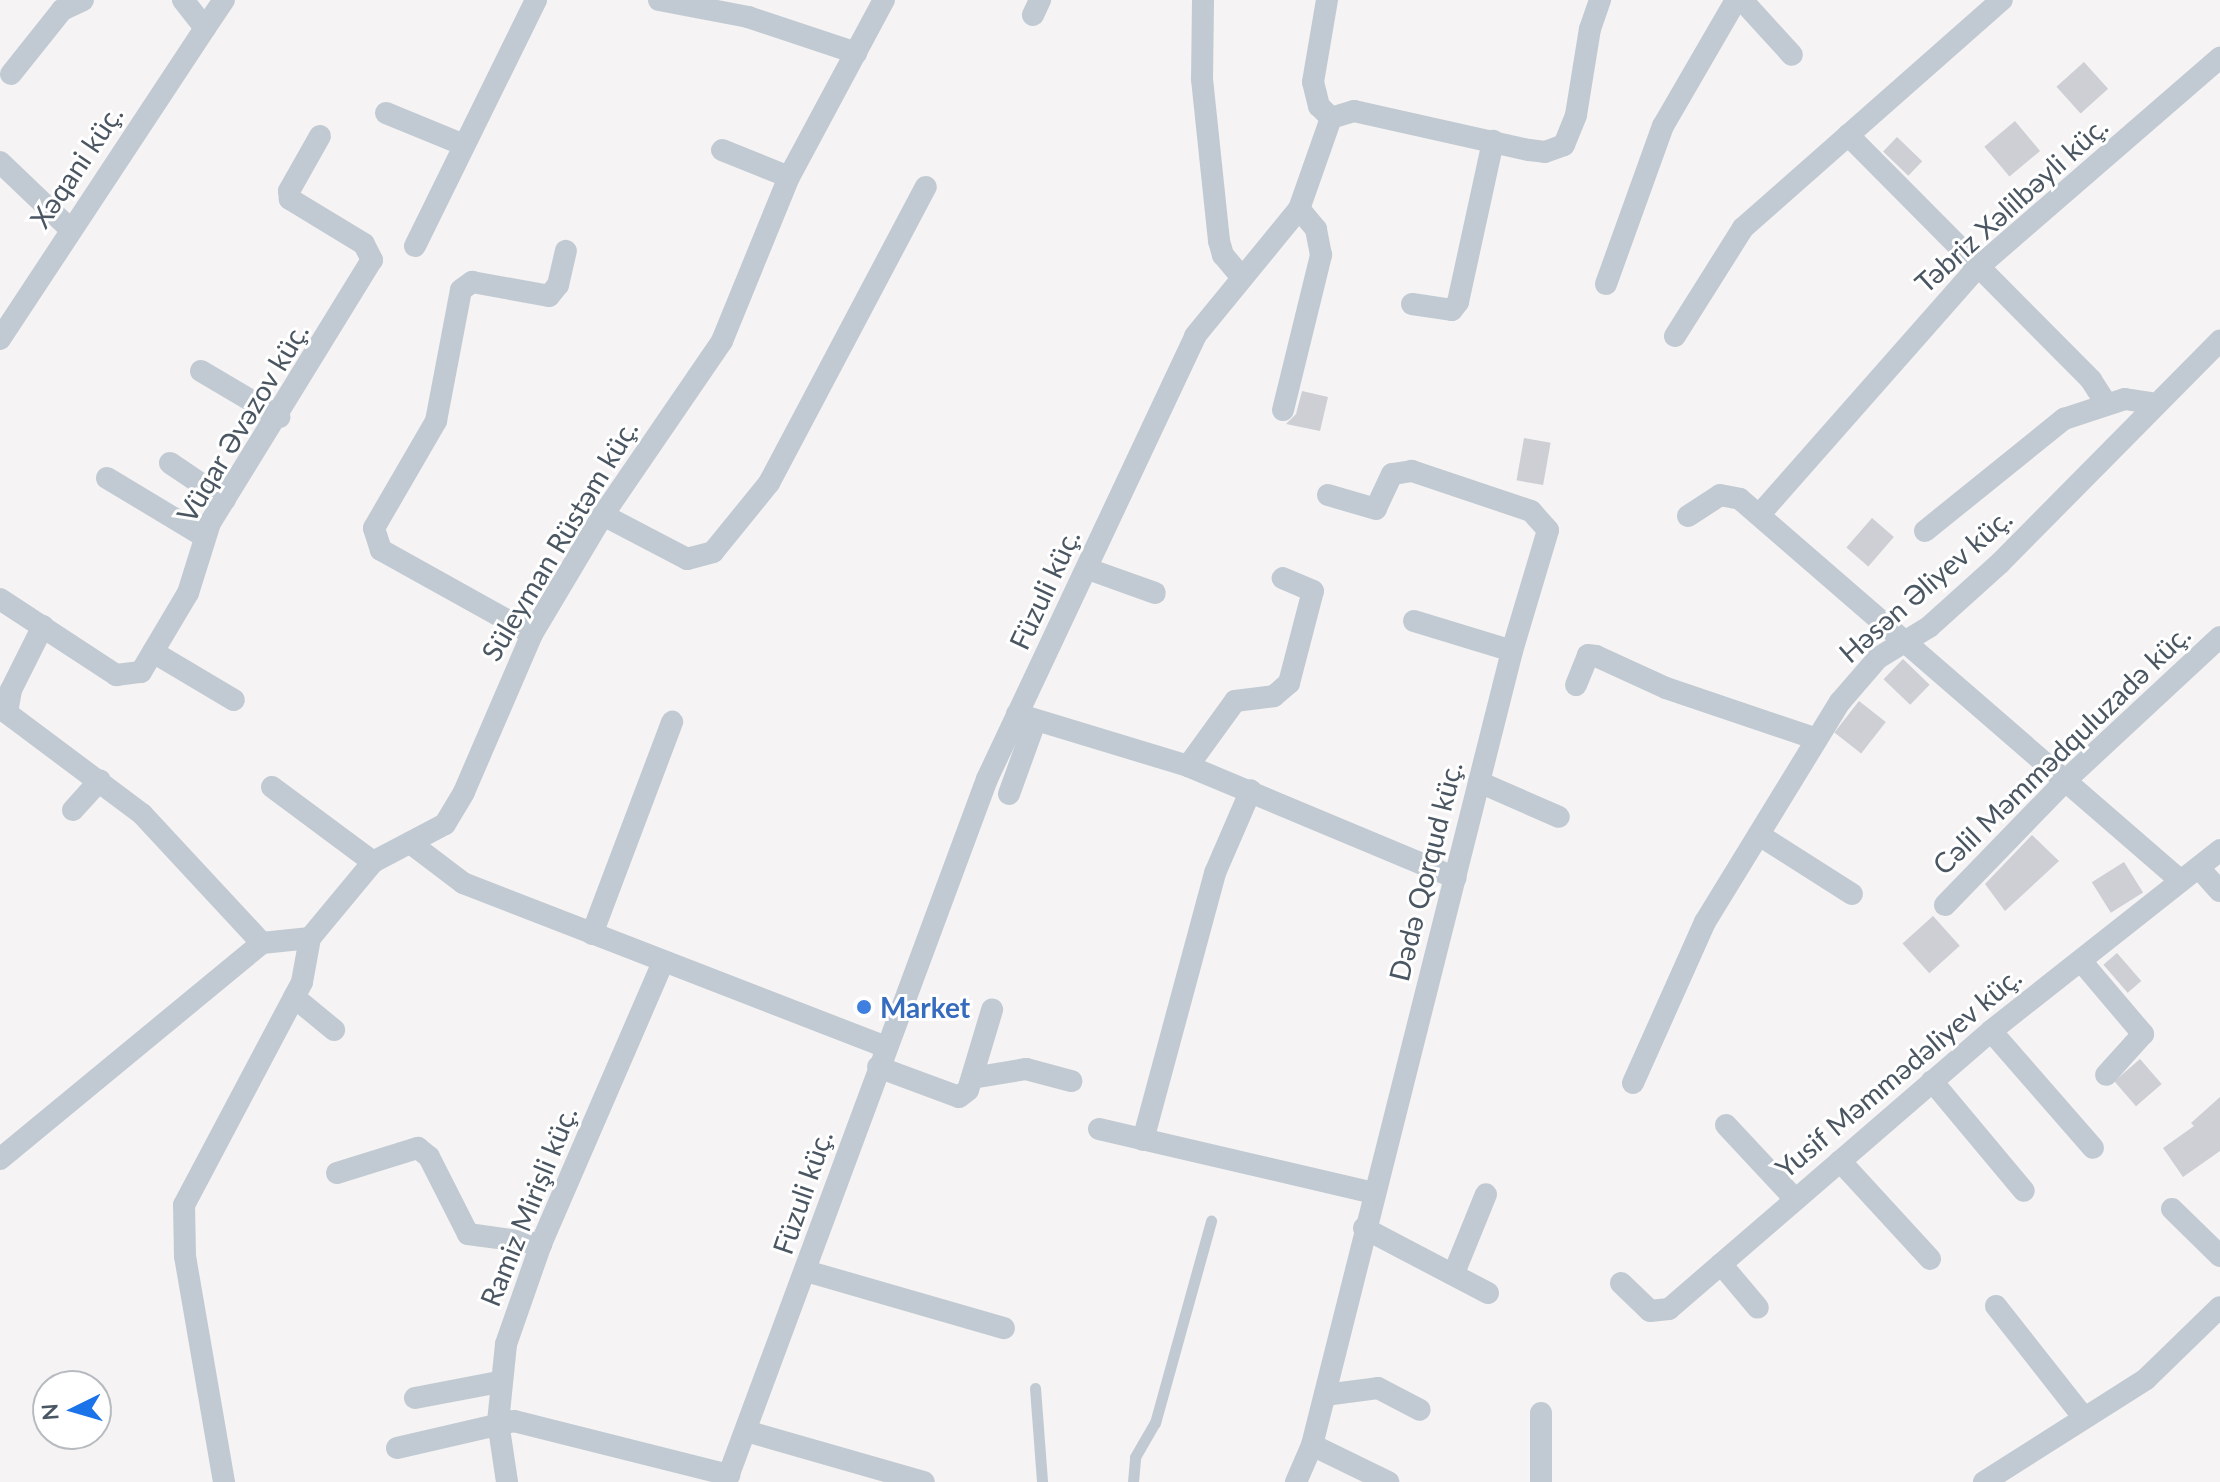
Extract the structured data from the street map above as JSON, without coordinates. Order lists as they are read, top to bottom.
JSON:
{
  "streets": {
    "street": [
      "Xəqani küç.",
      "Təbriz Xəlilbəyli küç.",
      "Vüqar Əvəzov küç.",
      "Süleyman Rüstəm küç.",
      "Həsən Əliyev küç.",
      "Füzuli küç.",
      "Cəlil Məmmədquluzadə küç.",
      "Dədə Qorqud küç.",
      "Yusif Məmmədəliyev küç.",
      "Ramiz Mirişli küç."
    ]
  },
  "places": ["Market"],
  "north": "left"
}
